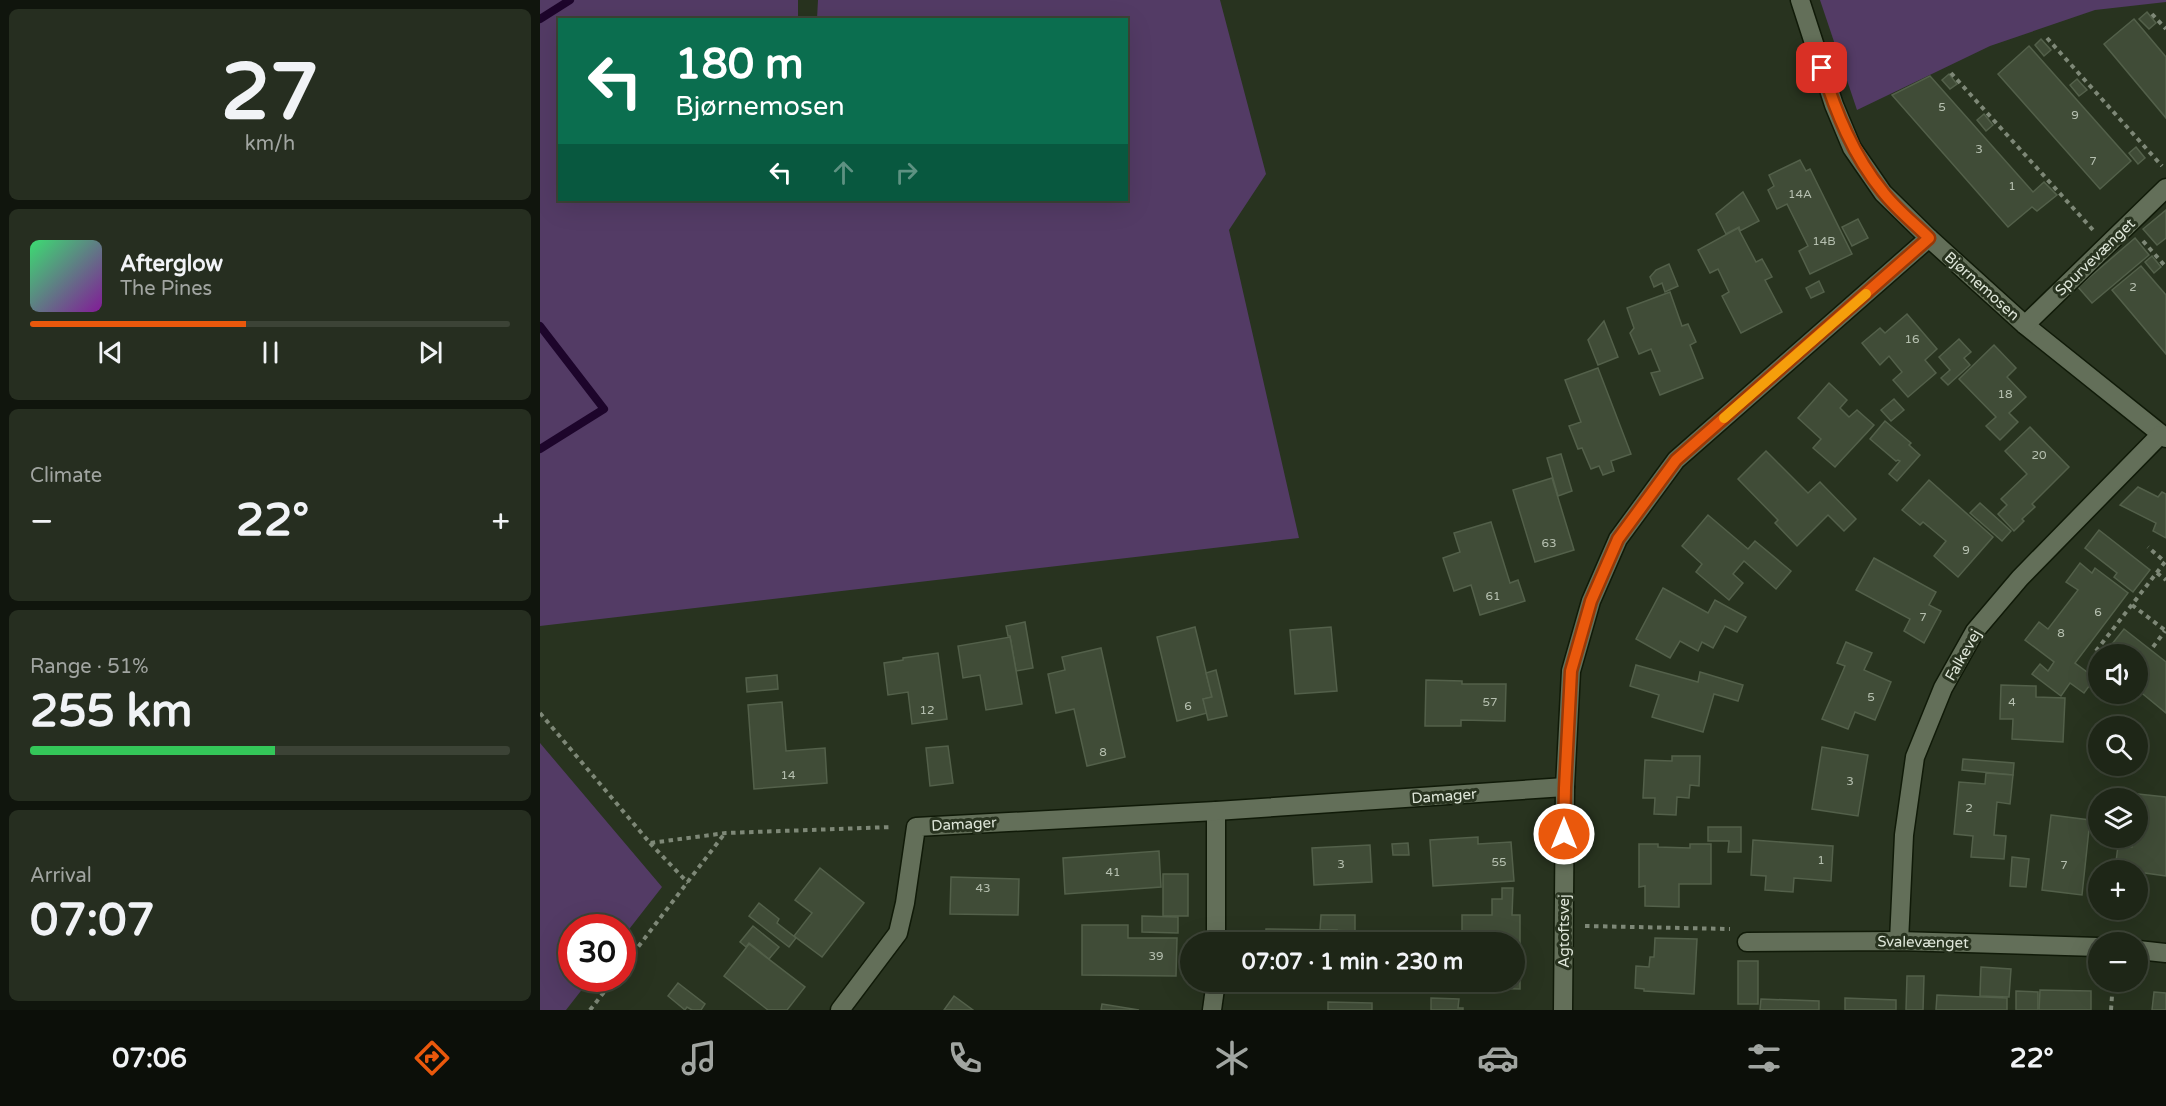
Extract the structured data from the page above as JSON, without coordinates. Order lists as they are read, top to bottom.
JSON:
{
  "streets": {
    "street": [
      "Spurvevænget",
      "Bjørnemosen",
      "Falkevej",
      "Damager",
      "Agtoftsvej",
      "Svalevænget"
    ]
  },
  "crossings": [
    ["Spurvevænget", "Bjørnemosen"],
    ["Bjørnemosen", "Falkevej"],
    ["Bjørnemosen", "Agtoftsvej"],
    ["Falkevej", "Svalevænget"],
    ["Damager", "Agtoftsvej"]
  ],
  "house_numbers": [
    "5",
    "9",
    "3",
    "7",
    "1",
    "14A",
    "14B",
    "2",
    "16",
    "18",
    "20",
    "63",
    "9",
    "61",
    "6",
    "7",
    "8",
    "5",
    "57",
    "4",
    "6",
    "12",
    "8",
    "14",
    "3",
    "2",
    "1",
    "55",
    "3",
    "7",
    "41",
    "43",
    "39"
  ],
  "page": {
    "tile": [
      ["27", "km/h"],
      "Climate",
      ["Range · 51%", "255 km"],
      ["Arrival", "07:07"]
    ],
    "turn": ["180 m", "Bjørnemosen"],
    "song": ["Afterglow", "The Pines"],
    "heat": ["−", "22°", "+"],
    "map_buttons": ["+", "−"],
    "limit": "30",
    "trip": "07:07 · 1 min · 230 m",
    "tabs": ["07:06", "22°"]
  }
}
